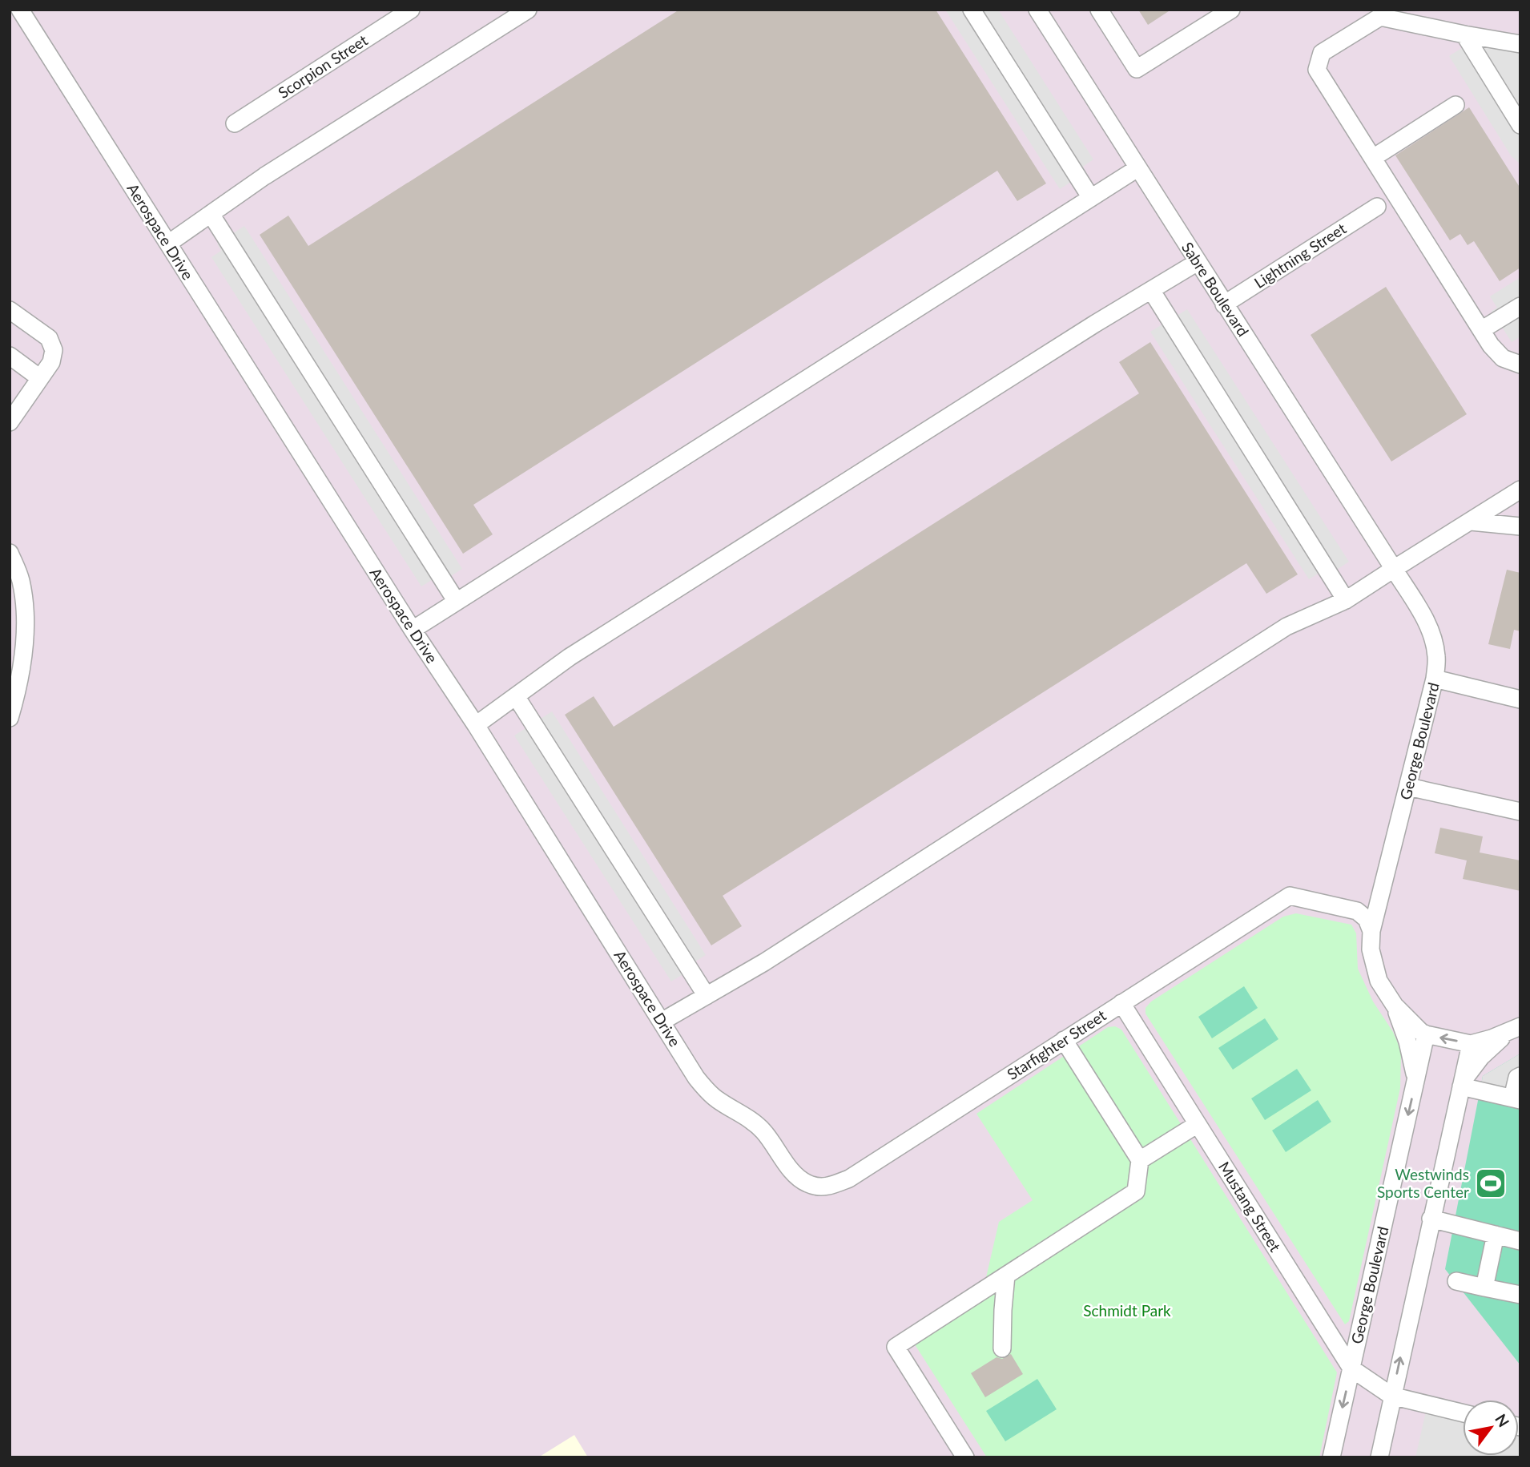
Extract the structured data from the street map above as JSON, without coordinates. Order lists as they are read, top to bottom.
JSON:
{
  "streets": {
    "street": [
      "Scorpion Street",
      "Aerospace Drive",
      "Lightning Street",
      "Sabre Boulevard",
      "George Boulevard",
      "Starfighter Street",
      "Mustang Street"
    ]
  },
  "crossings": [
    ["Aerospace Drive", "Starfighter Street"],
    ["Lightning Street", "Sabre Boulevard"],
    ["Sabre Boulevard", "George Boulevard"],
    ["George Boulevard", "Starfighter Street"],
    ["George Boulevard", "Mustang Street"],
    ["Starfighter Street", "Mustang Street"]
  ],
  "parks": ["Schmidt Park"],
  "places": {
    "sports": ["Westwinds Sports Center"]
  },
  "north": "top right"
}
